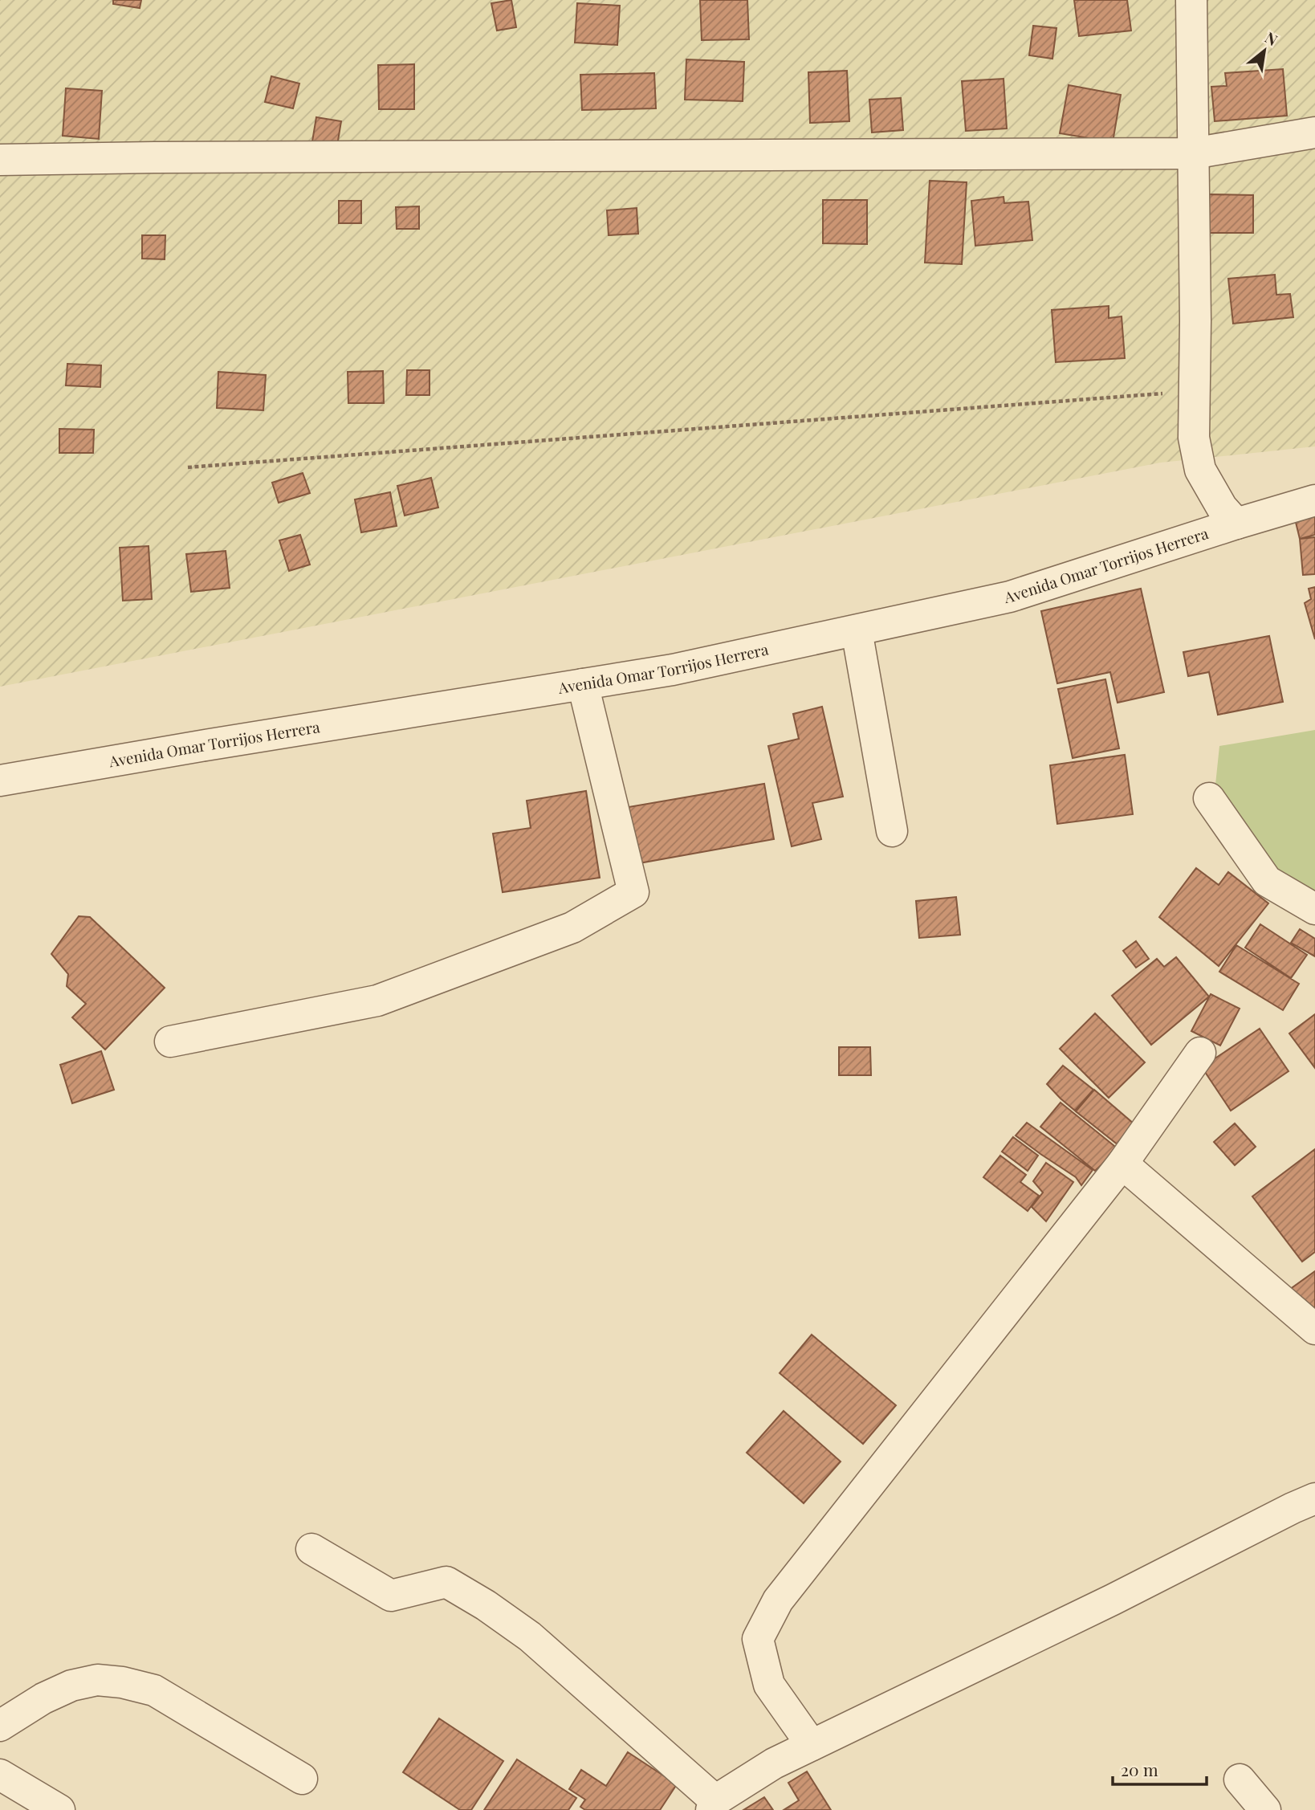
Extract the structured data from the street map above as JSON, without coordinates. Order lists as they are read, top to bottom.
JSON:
{
  "streets": {
    "street": ["Avenida Omar Torrijos Herrera"]
  },
  "scale_bar": "20 m",
  "north": "top right"
}
